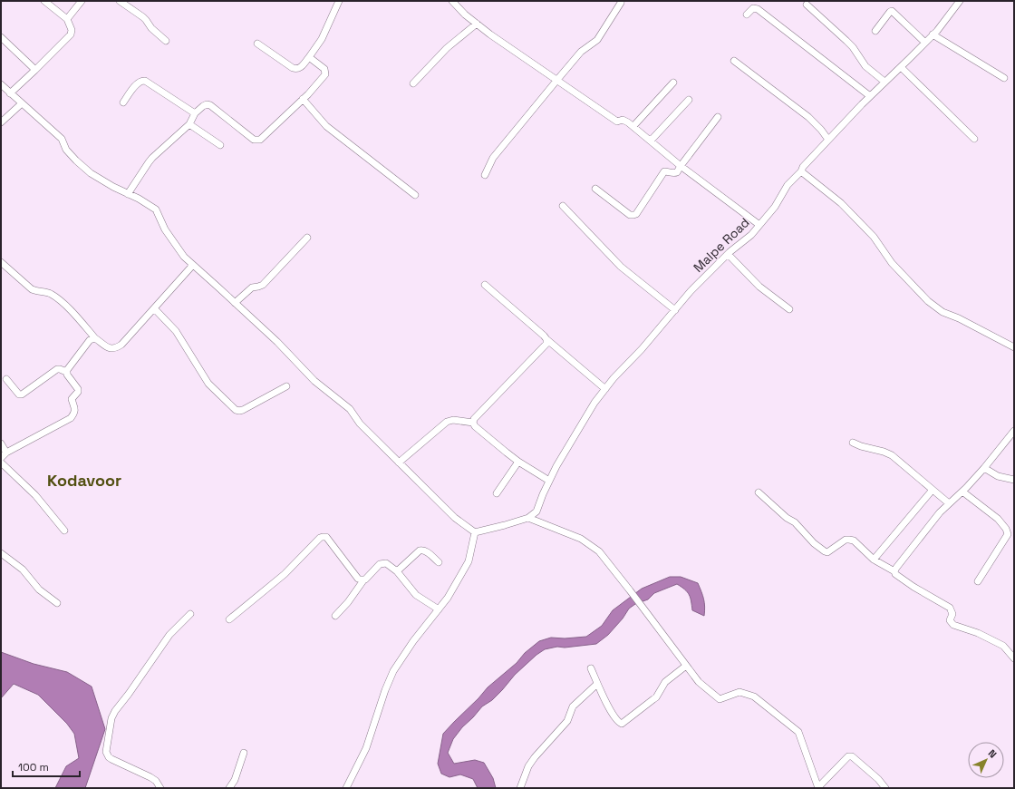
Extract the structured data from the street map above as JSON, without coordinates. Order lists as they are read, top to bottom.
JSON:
{
  "streets": {
    "street": ["Malpe Road"]
  },
  "districts": ["Kodavoor"],
  "scale_bar": "100 m",
  "north": "top right"
}
